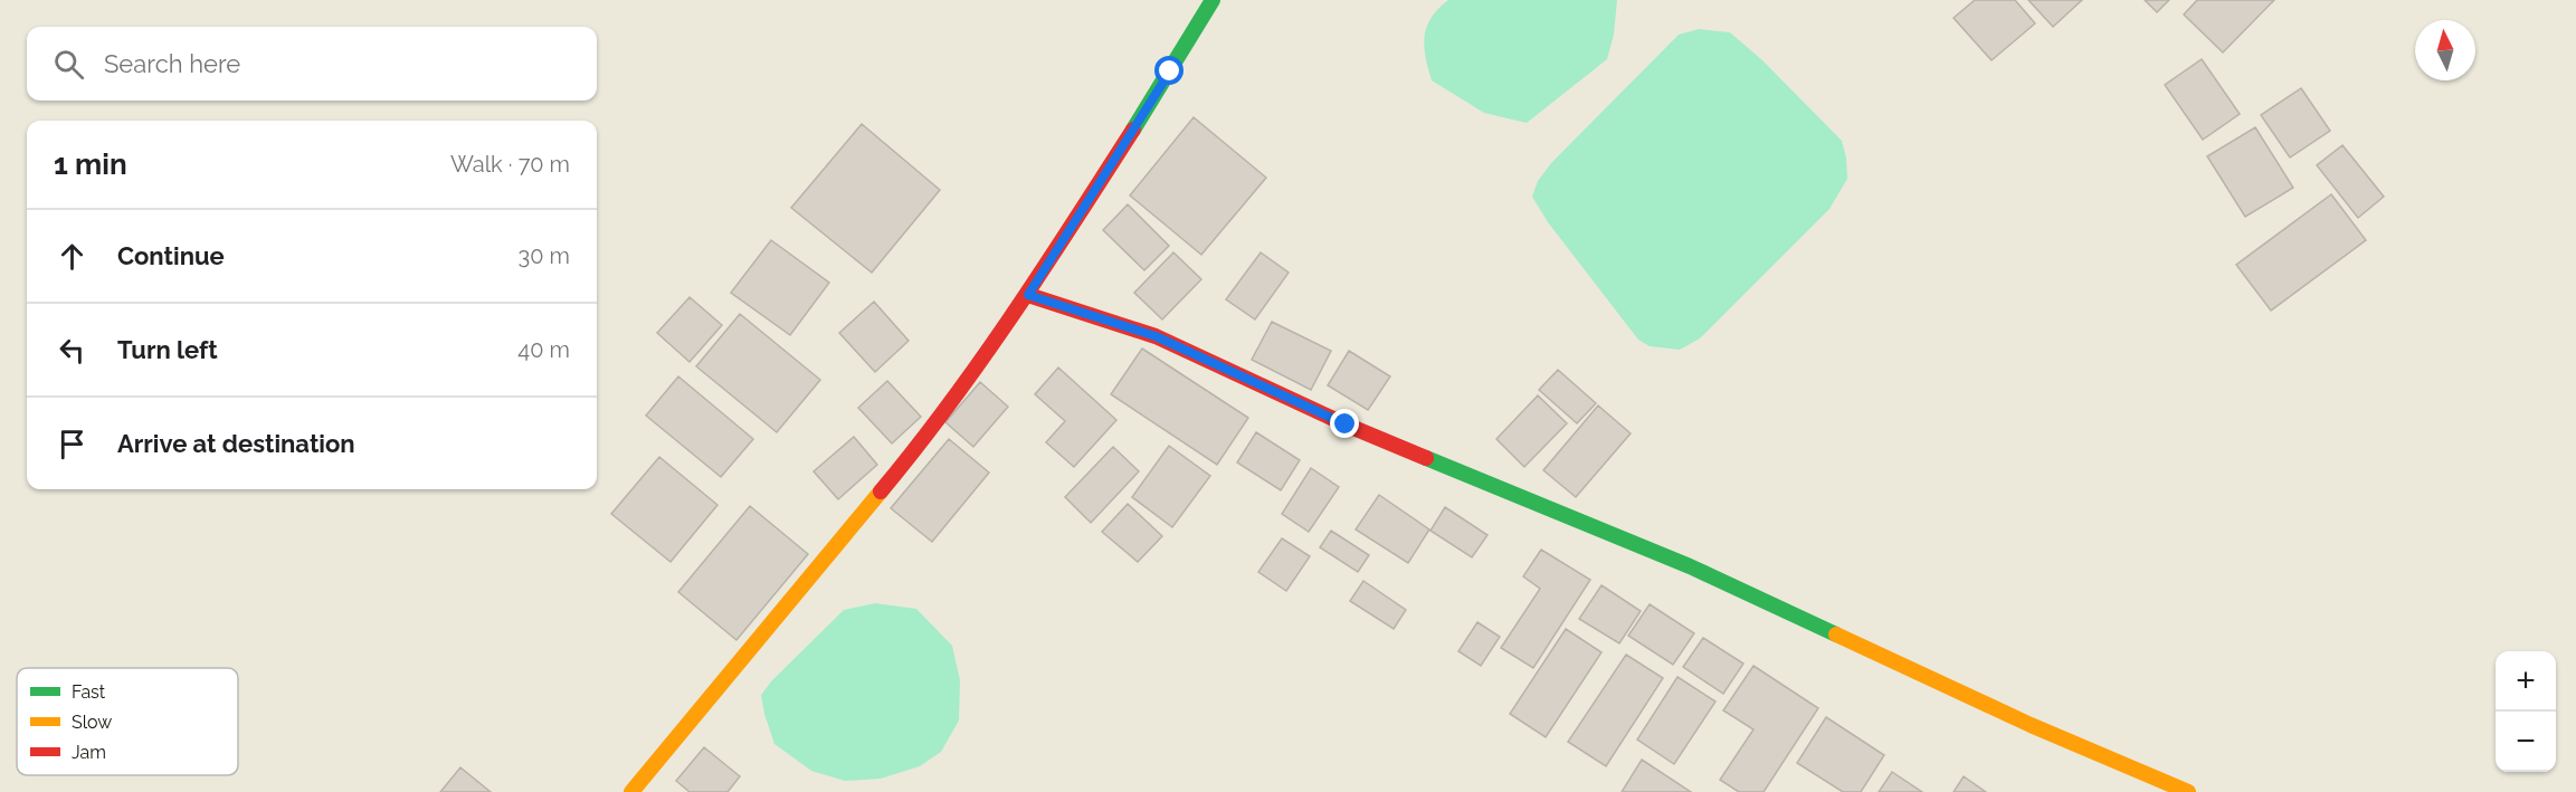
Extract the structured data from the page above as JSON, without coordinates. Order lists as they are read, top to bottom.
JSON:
{
  "legend": ["Fast", "Slow", "Jam"],
  "north": "top",
  "page": {
    "search": "Search here",
    "heading": ["1 min", "Walk · 70 m"],
    "list": [
      ["Continue", "30 m"],
      ["Turn left", "40 m"],
      "Arrive at destination"
    ],
    "map_buttons": ["+", "−"]
  }
}
